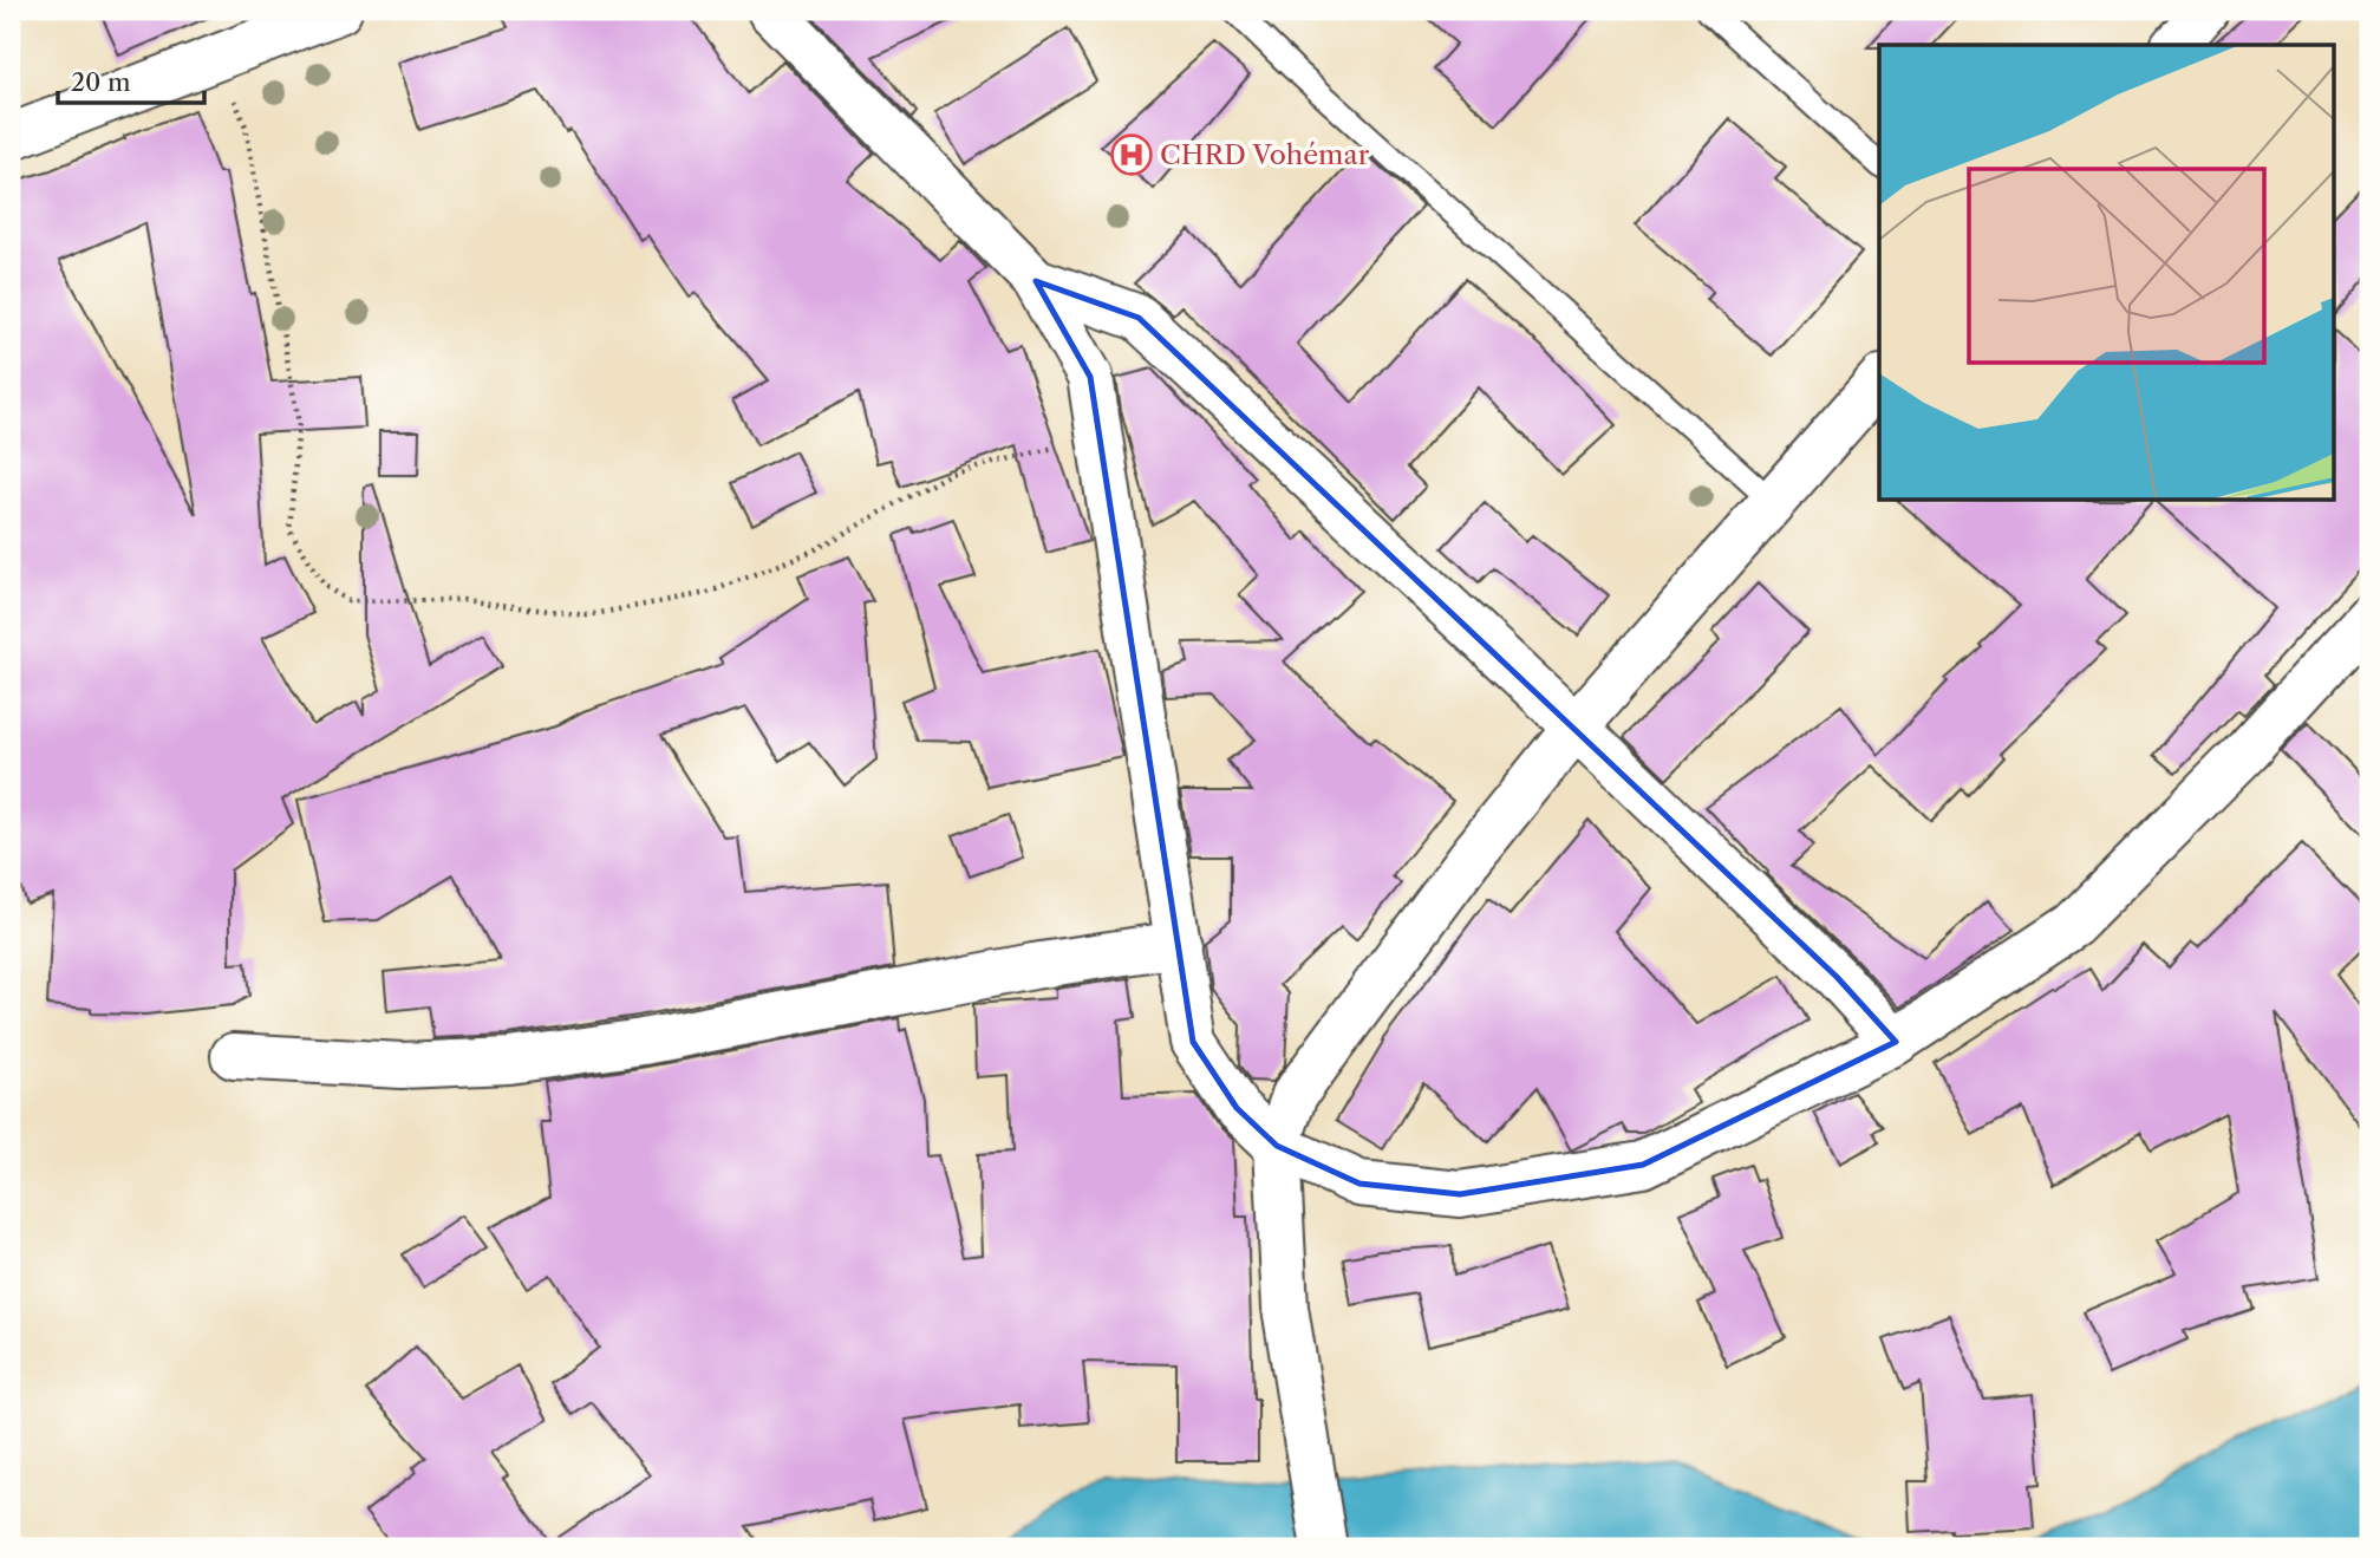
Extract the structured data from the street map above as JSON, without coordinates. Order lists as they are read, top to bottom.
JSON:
{
  "places": {
    "hospital": ["CHRD Vohémar"]
  },
  "scale_bar": "20 m"
}
